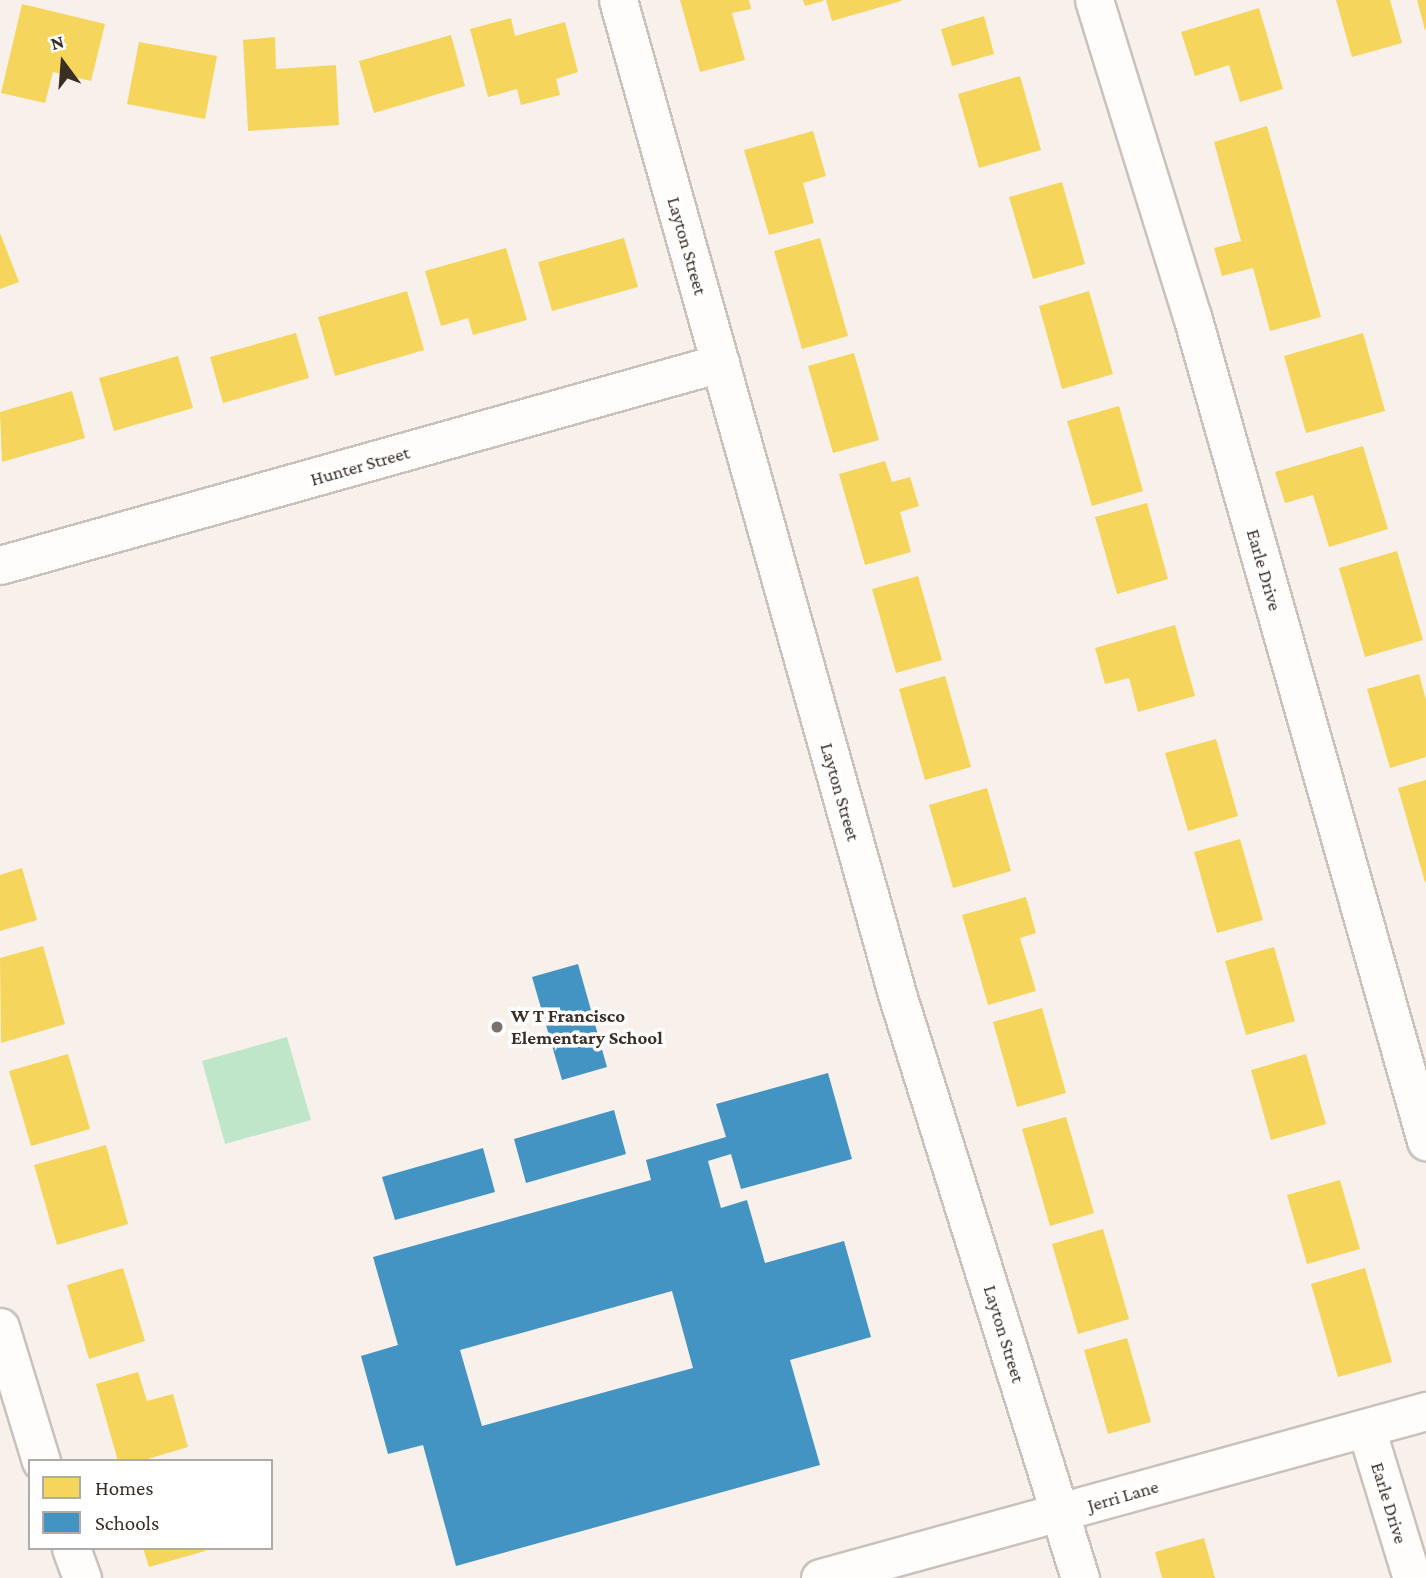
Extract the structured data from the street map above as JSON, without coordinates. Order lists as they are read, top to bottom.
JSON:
{
  "streets": {
    "street": [
      "Layton Street",
      "Hunter Street",
      "Earle Drive",
      "Jerri Lane"
    ]
  },
  "crossings": [
    ["Layton Street", "Hunter Street"],
    ["Layton Street", "Jerri Lane"],
    ["Earle Drive", "Jerri Lane"]
  ],
  "places": ["W T Francisco Elementary School"],
  "legend": ["Homes", "Schools"],
  "north": "top"
}
